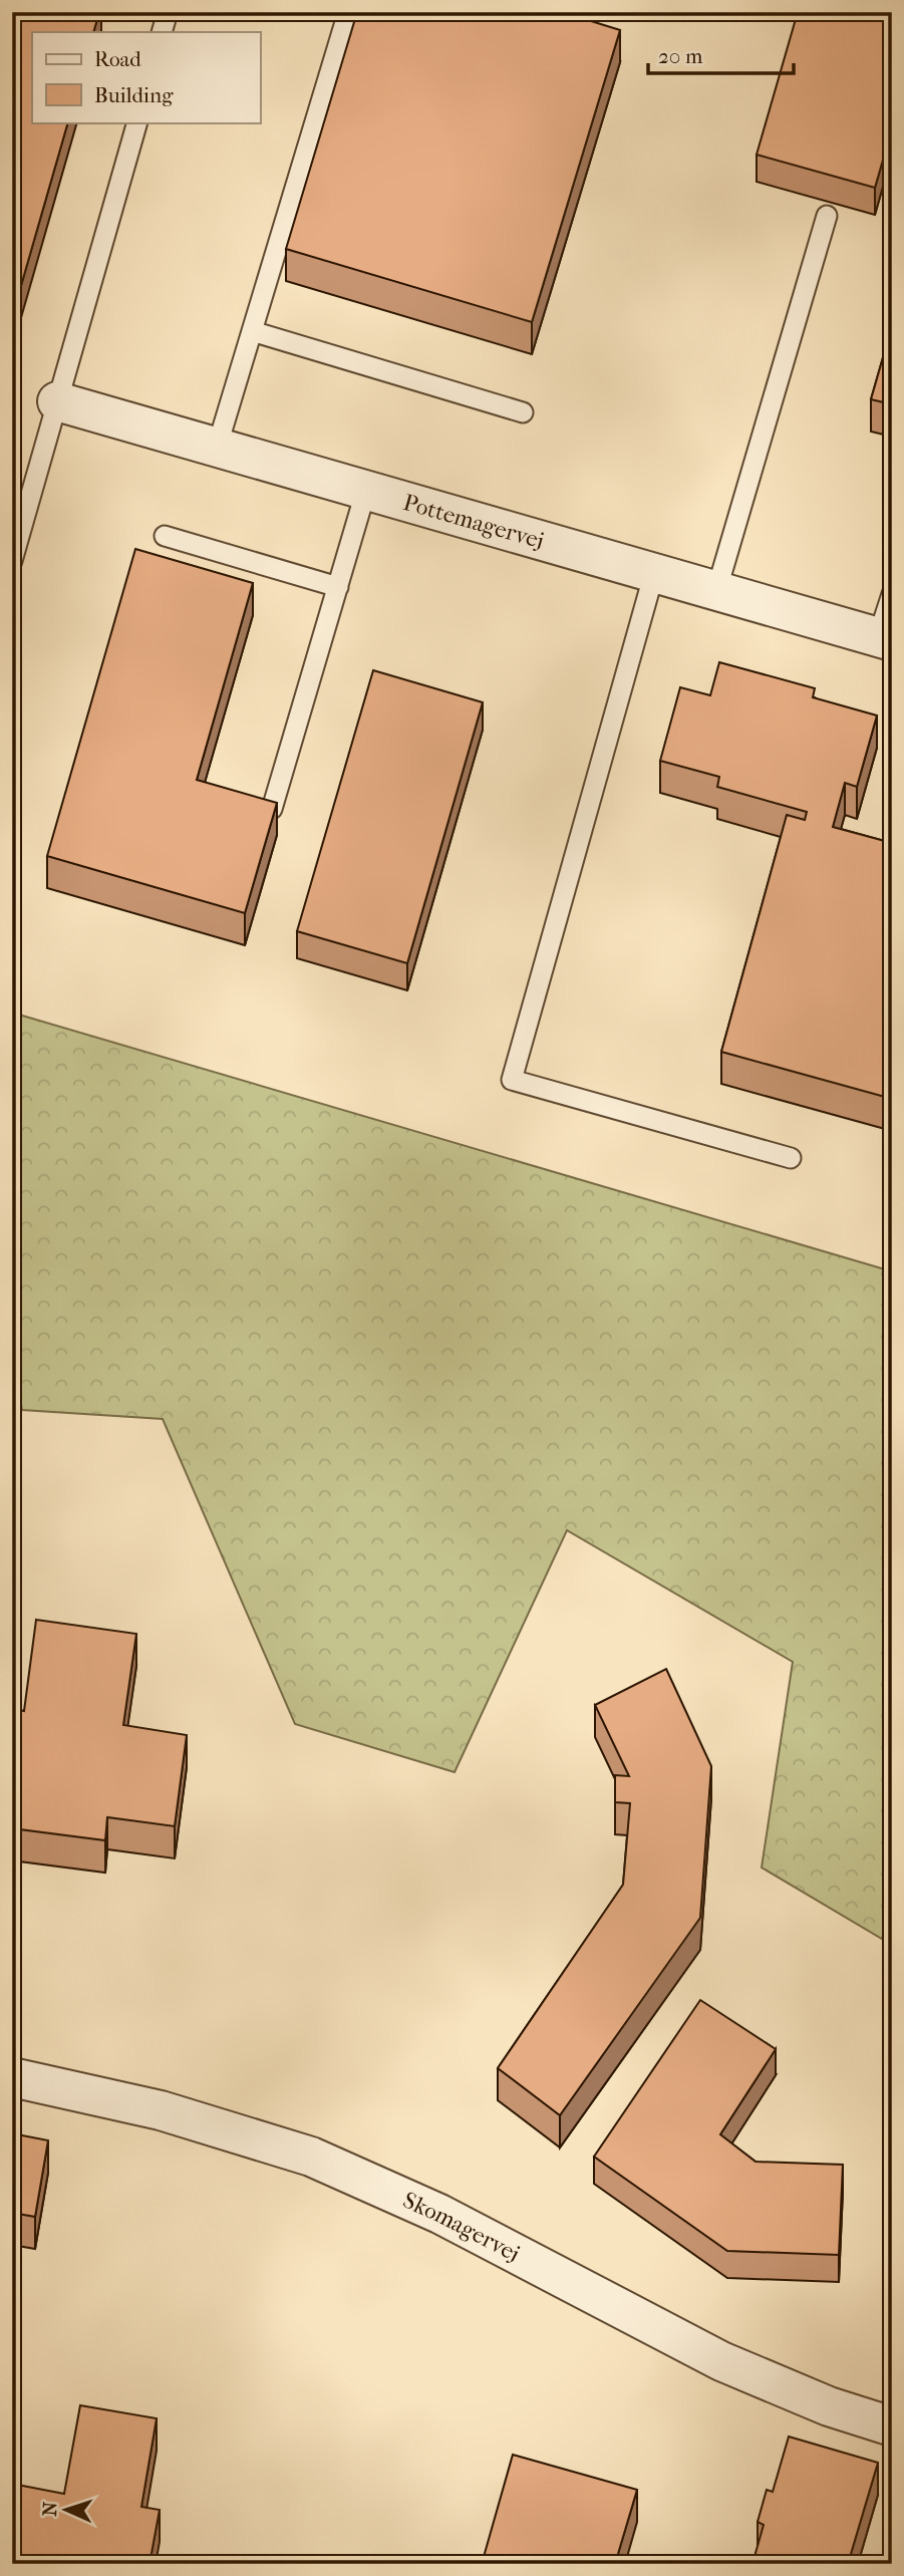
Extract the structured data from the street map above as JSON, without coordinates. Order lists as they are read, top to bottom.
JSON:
{
  "streets": {
    "street": ["Pottemagervej", "Skomagervej"]
  },
  "legend": ["Road", "Building"],
  "scale_bar": "20 m",
  "north": "left"
}
